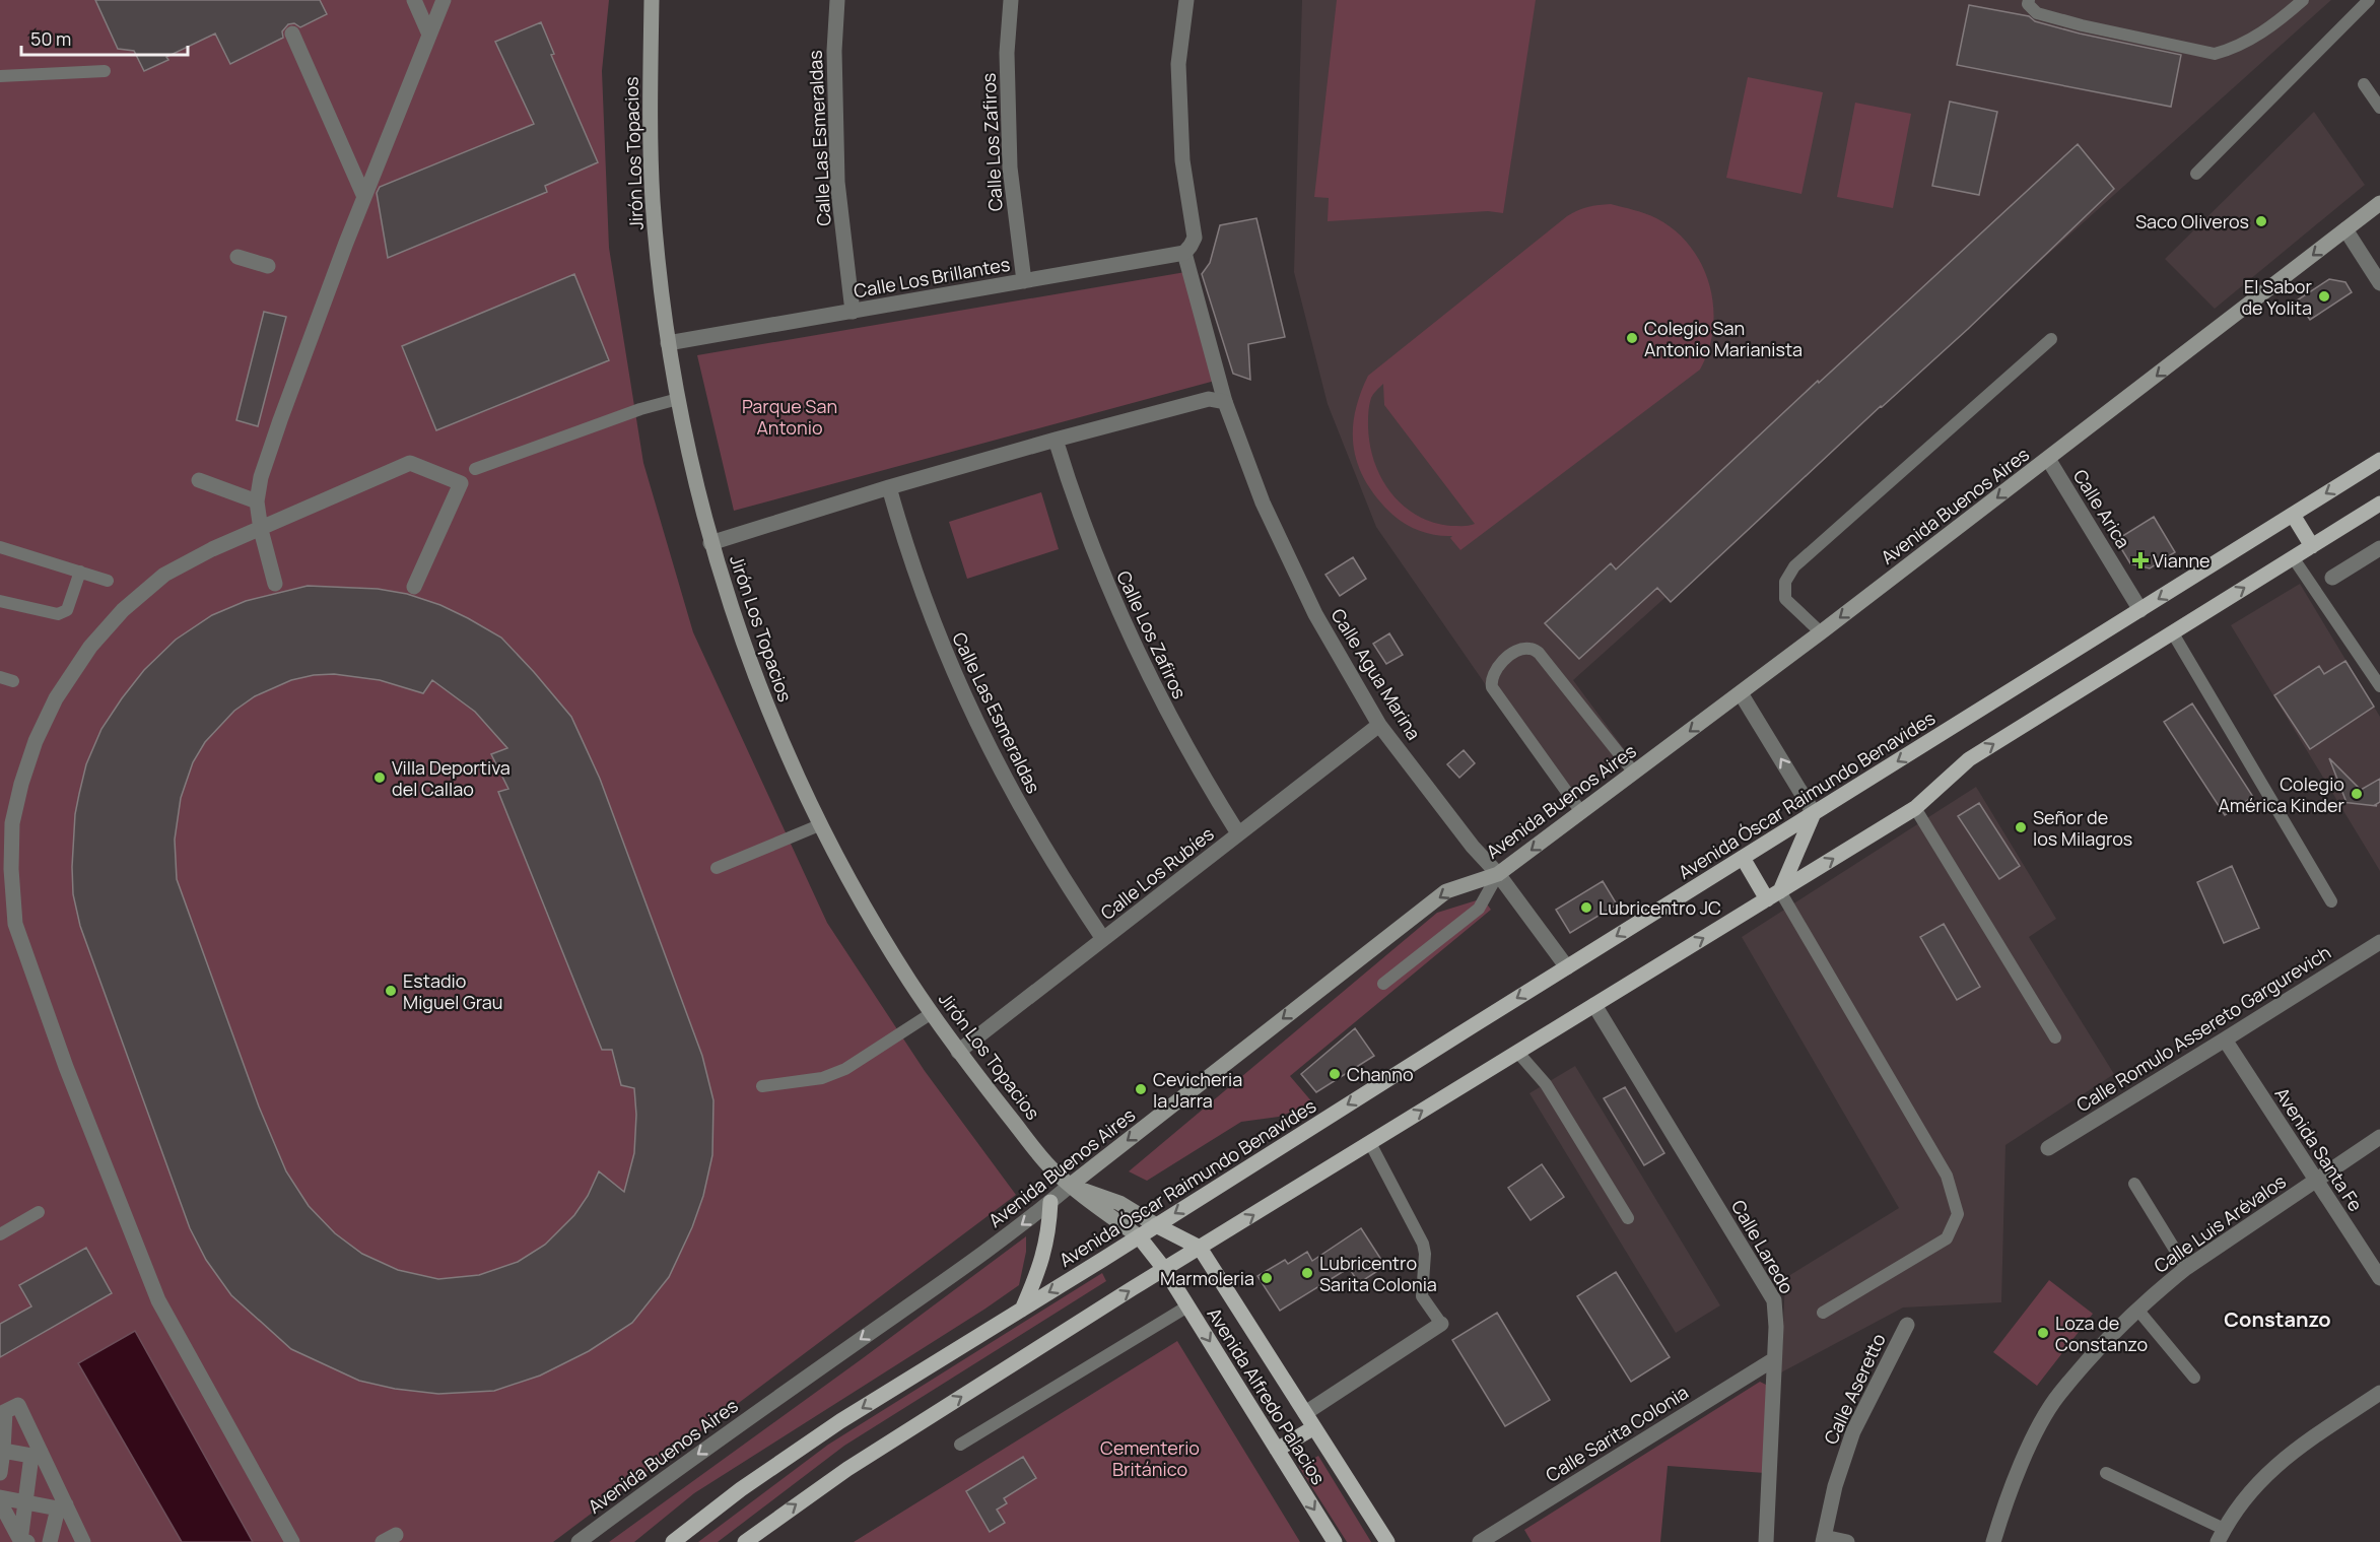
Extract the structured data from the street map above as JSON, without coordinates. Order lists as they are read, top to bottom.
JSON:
{
  "streets": {
    "main road": [
      "Jirón Los Topacios",
      "Avenida Buenos Aires",
      "Avenida Óscar Raimundo Benavides",
      "Avenida Alfredo Palacios"
    ],
    "street": [
      "Calle Las Esmeraldas",
      "Calle Los Zafiros",
      "Calle Los Brillantes",
      "Calle Arica",
      "Calle Agua Marina",
      "Calle Los Rubíes",
      "Calle Romulo Assereto Gargurevich",
      "Avenida Santa Fe",
      "Calle Luis Arévalos",
      "Calle Laredo",
      "Calle Aseretto",
      "Calle Sarita Colonia"
    ]
  },
  "crossings": [
    ["Calle Las Esmeraldas", "Calle Los Brillantes"],
    ["Calle Las Esmeraldas", "Calle Los Rubíes"],
    ["Calle Los Zafiros", "Calle Los Brillantes"],
    ["Calle Los Zafiros", "Calle Los Rubíes"],
    ["Jirón Los Topacios", "Calle Los Brillantes"],
    ["Jirón Los Topacios", "Avenida Buenos Aires"],
    ["Jirón Los Topacios", "Calle Los Rubíes"],
    ["Jirón Los Topacios", "Avenida Alfredo Palacios"],
    ["Calle Los Brillantes", "Calle Agua Marina"],
    ["Avenida Buenos Aires", "Calle Arica"],
    ["Avenida Buenos Aires", "Calle Agua Marina"],
    ["Avenida Buenos Aires", "Avenida Alfredo Palacios"],
    ["Calle Arica", "Avenida Óscar Raimundo Benavides"],
    ["Calle Agua Marina", "Avenida Óscar Raimundo Benavides"],
    ["Calle Agua Marina", "Calle Los Rubíes"],
    ["Avenida Óscar Raimundo Benavides", "Avenida Alfredo Palacios"],
    ["Calle Romulo Assereto Gargurevich", "Avenida Santa Fe"],
    ["Avenida Santa Fe", "Calle Luis Arévalos"],
    ["Calle Laredo", "Calle Sarita Colonia"]
  ],
  "one_way": ["Avenida Buenos Aires"],
  "districts": ["Constanzo"],
  "parks": ["Parque San Antonio", "Cementerio Británico"],
  "places": {
    "other": [
      "Saco Oliveros",
      "El Sabor de Yolita",
      "Colegio San Antonio Marianista",
      "Villa Deportiva del Callao",
      "Colegio América Kinder",
      "Señor de los Milagros",
      "Lubricentro JC",
      "Estadio Miguel Grau",
      "Channo",
      "Cevicheria la Jarra",
      "Lubricentro Sarita Colonia",
      "Marmoleria",
      "Loza de Constanzo"
    ],
    "health": ["Vianne"]
  },
  "scale_bar": "50 m"
}
